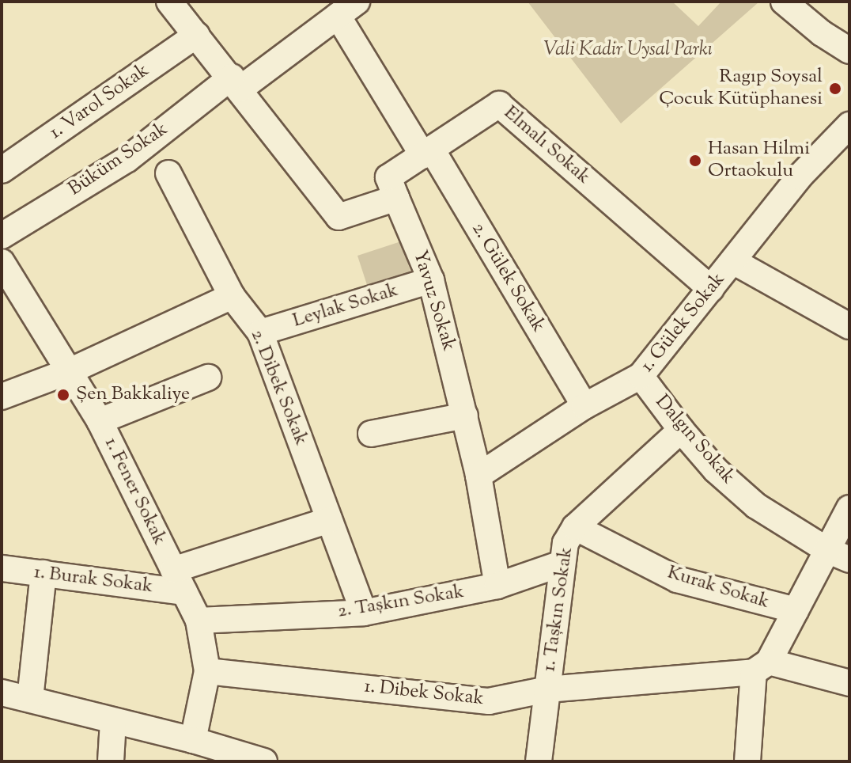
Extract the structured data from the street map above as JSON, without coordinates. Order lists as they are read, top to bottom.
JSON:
{
  "streets": {
    "street": [
      "1. Varol Sokak",
      "Elmalı Sokak",
      "Büküm Sokak",
      "2. Gülek Sokak",
      "Yavuz Sokak",
      "Leylak Sokak",
      "1. Gülek Sokak",
      "2. Dibek Sokak",
      "Dalgın Sokak",
      "1. Fener Sokak",
      "1. Burak Sokak",
      "Kurak Sokak",
      "2. Taşkın Sokak",
      "1. Taşkın Sokak",
      "1. Dibek Sokak"
    ]
  },
  "crossings": [
    ["Elmalı Sokak", "2. Gülek Sokak"],
    ["Elmalı Sokak", "Yavuz Sokak"],
    ["Elmalı Sokak", "1. Gülek Sokak"],
    ["Büküm Sokak", "2. Gülek Sokak"],
    ["2. Gülek Sokak", "1. Gülek Sokak"],
    ["Yavuz Sokak", "Leylak Sokak"],
    ["Yavuz Sokak", "1. Gülek Sokak"],
    ["Yavuz Sokak", "2. Taşkın Sokak"],
    ["Leylak Sokak", "2. Dibek Sokak"],
    ["1. Gülek Sokak", "Dalgın Sokak"],
    ["2. Dibek Sokak", "2. Taşkın Sokak"],
    ["Dalgın Sokak", "1. Taşkın Sokak"],
    ["1. Fener Sokak", "1. Burak Sokak"],
    ["1. Fener Sokak", "2. Taşkın Sokak"],
    ["1. Fener Sokak", "1. Dibek Sokak"],
    ["Kurak Sokak", "1. Taşkın Sokak"],
    ["2. Taşkın Sokak", "1. Taşkın Sokak"],
    ["1. Taşkın Sokak", "1. Dibek Sokak"]
  ],
  "parks": ["Vali Kadir Uysal Parkı"],
  "places": ["Ragıp Soysal Çocuk Kütüphanesi", "Hasan Hilmi Ortaokulu", "Şen Bakkaliye"]
}
